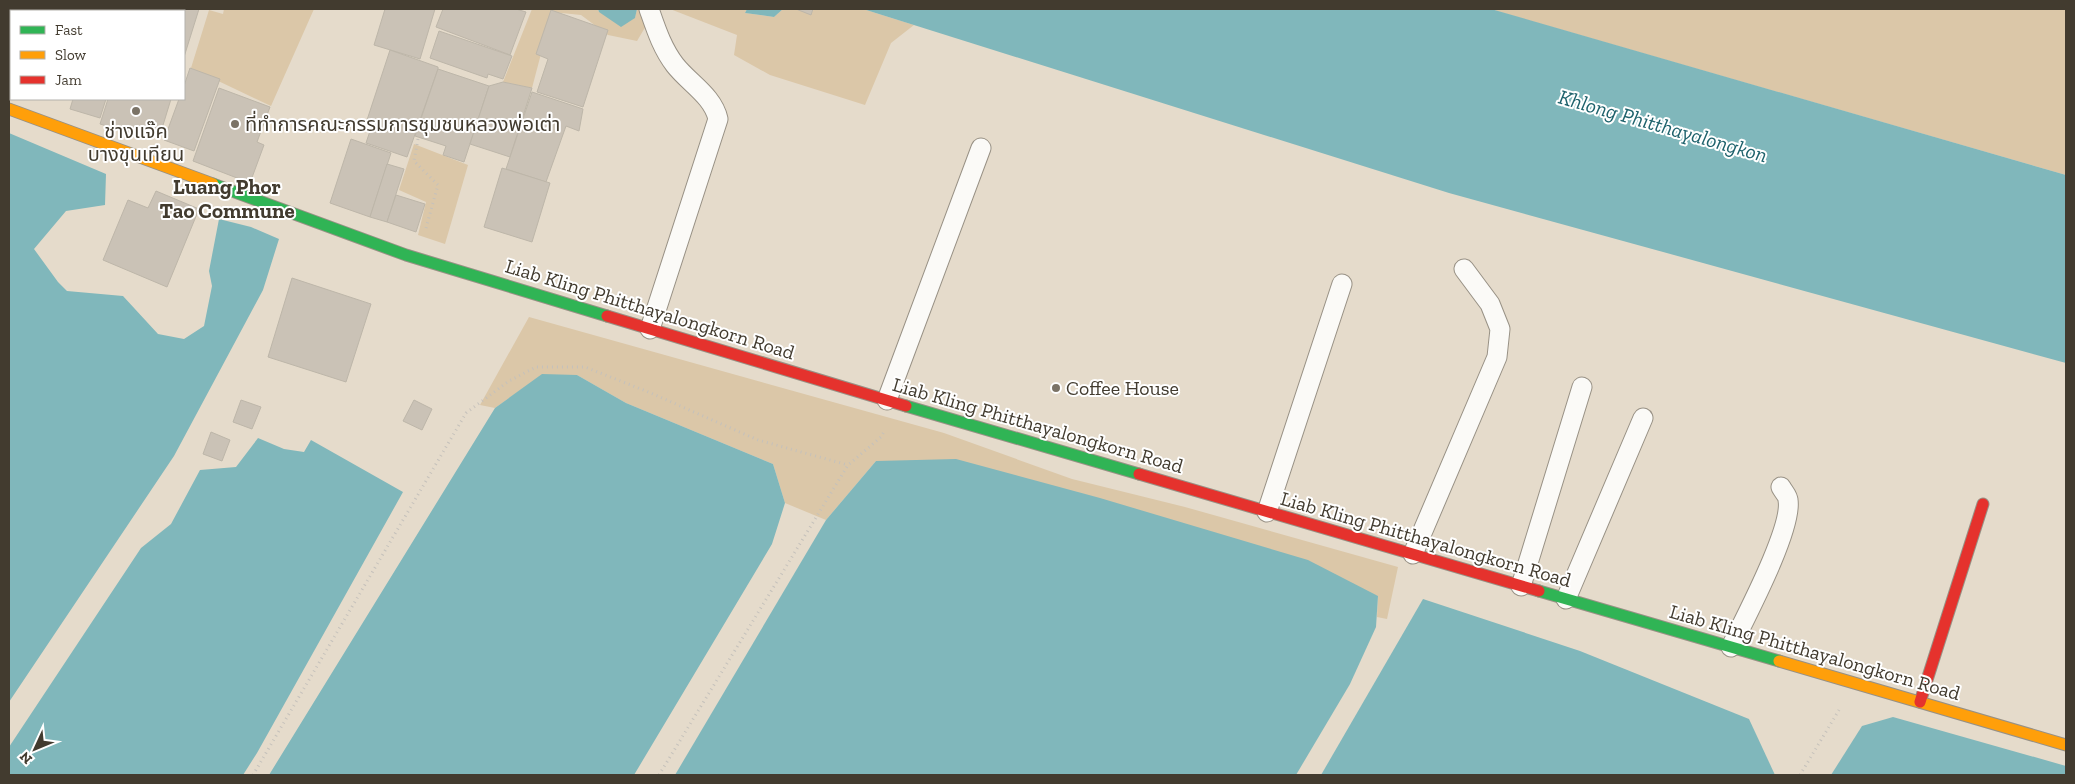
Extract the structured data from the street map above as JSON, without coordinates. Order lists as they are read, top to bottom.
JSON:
{
  "streets": {
    "main road": ["Liab Kling Phitthayalongkorn Road"]
  },
  "districts": ["Luang Phor Tao Commune"],
  "water": ["Khlong Phitthayalongkon"],
  "places": ["ช่างแจ๊ค บางขุนเทียน", "ที่ทำการคณะกรรมการชุมชนหลวงพ่อเต่า", "Coffee House"],
  "legend": ["Fast", "Slow", "Jam"],
  "north": "bottom left"
}
